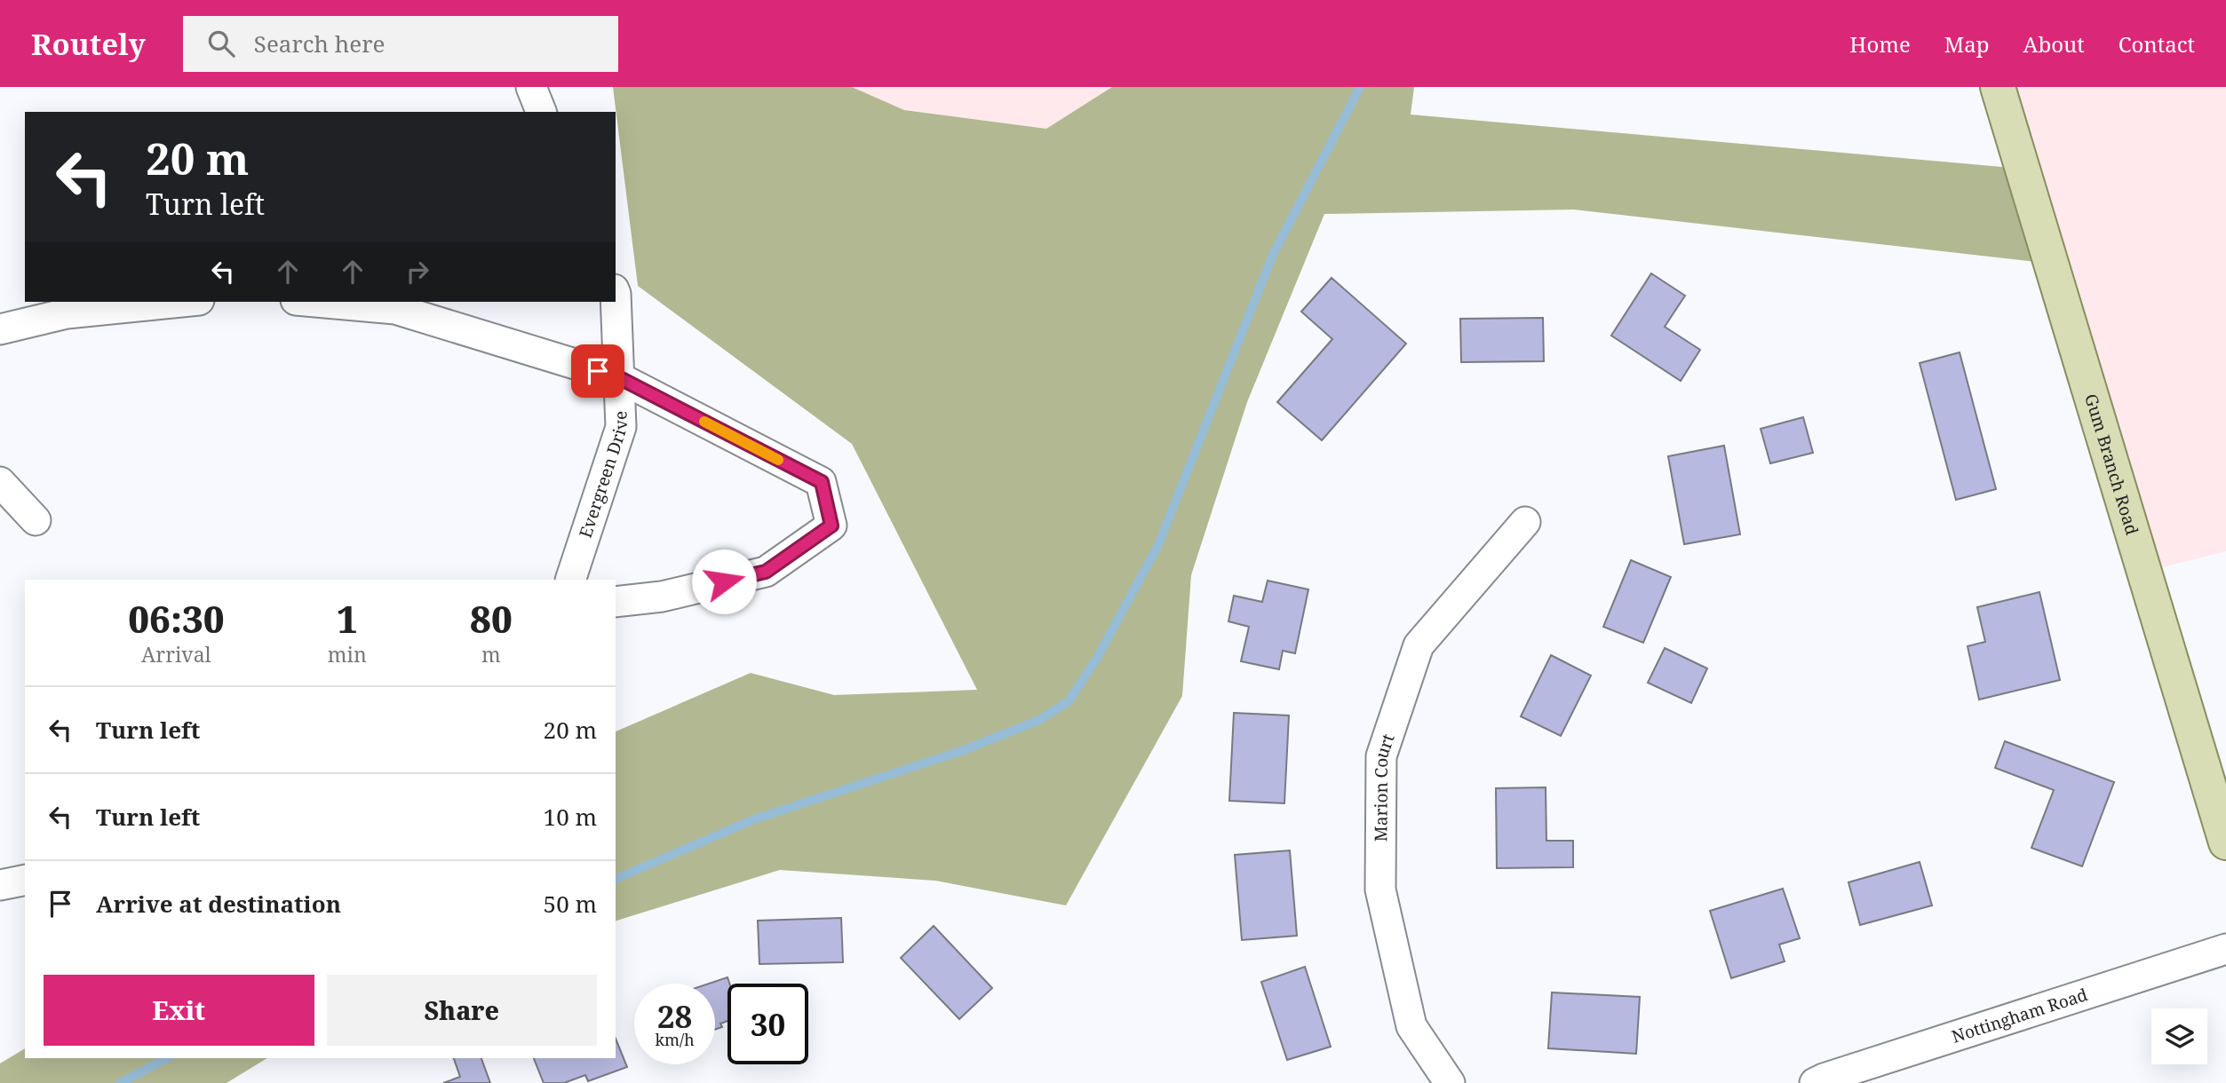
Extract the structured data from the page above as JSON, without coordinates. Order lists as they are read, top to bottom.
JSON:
{
  "streets": {
    "main road": ["Gum Branch Road"],
    "street": ["Evergreen Drive", "Marion Court", "Nottingham Road"]
  },
  "page": {
    "header": "Routely",
    "search": "Search here",
    "nav": [
      "Home",
      "Map",
      "About",
      "Contact"
    ],
    "turn": ["20 m", "Turn left"],
    "eta": [
      "06:30",
      "Arrival",
      "1",
      "min",
      "80",
      "m"
    ],
    "list": [
      {
        "name": "Turn left",
        "value": "20 m"
      },
      {
        "name": "Turn left",
        "value": "10 m"
      },
      {
        "name": "Arrive at destination",
        "value": "50 m"
      }
    ],
    "buttons": ["Exit", "Share"],
    "speed": "28 km/h",
    "limit": "30"
  }
}
